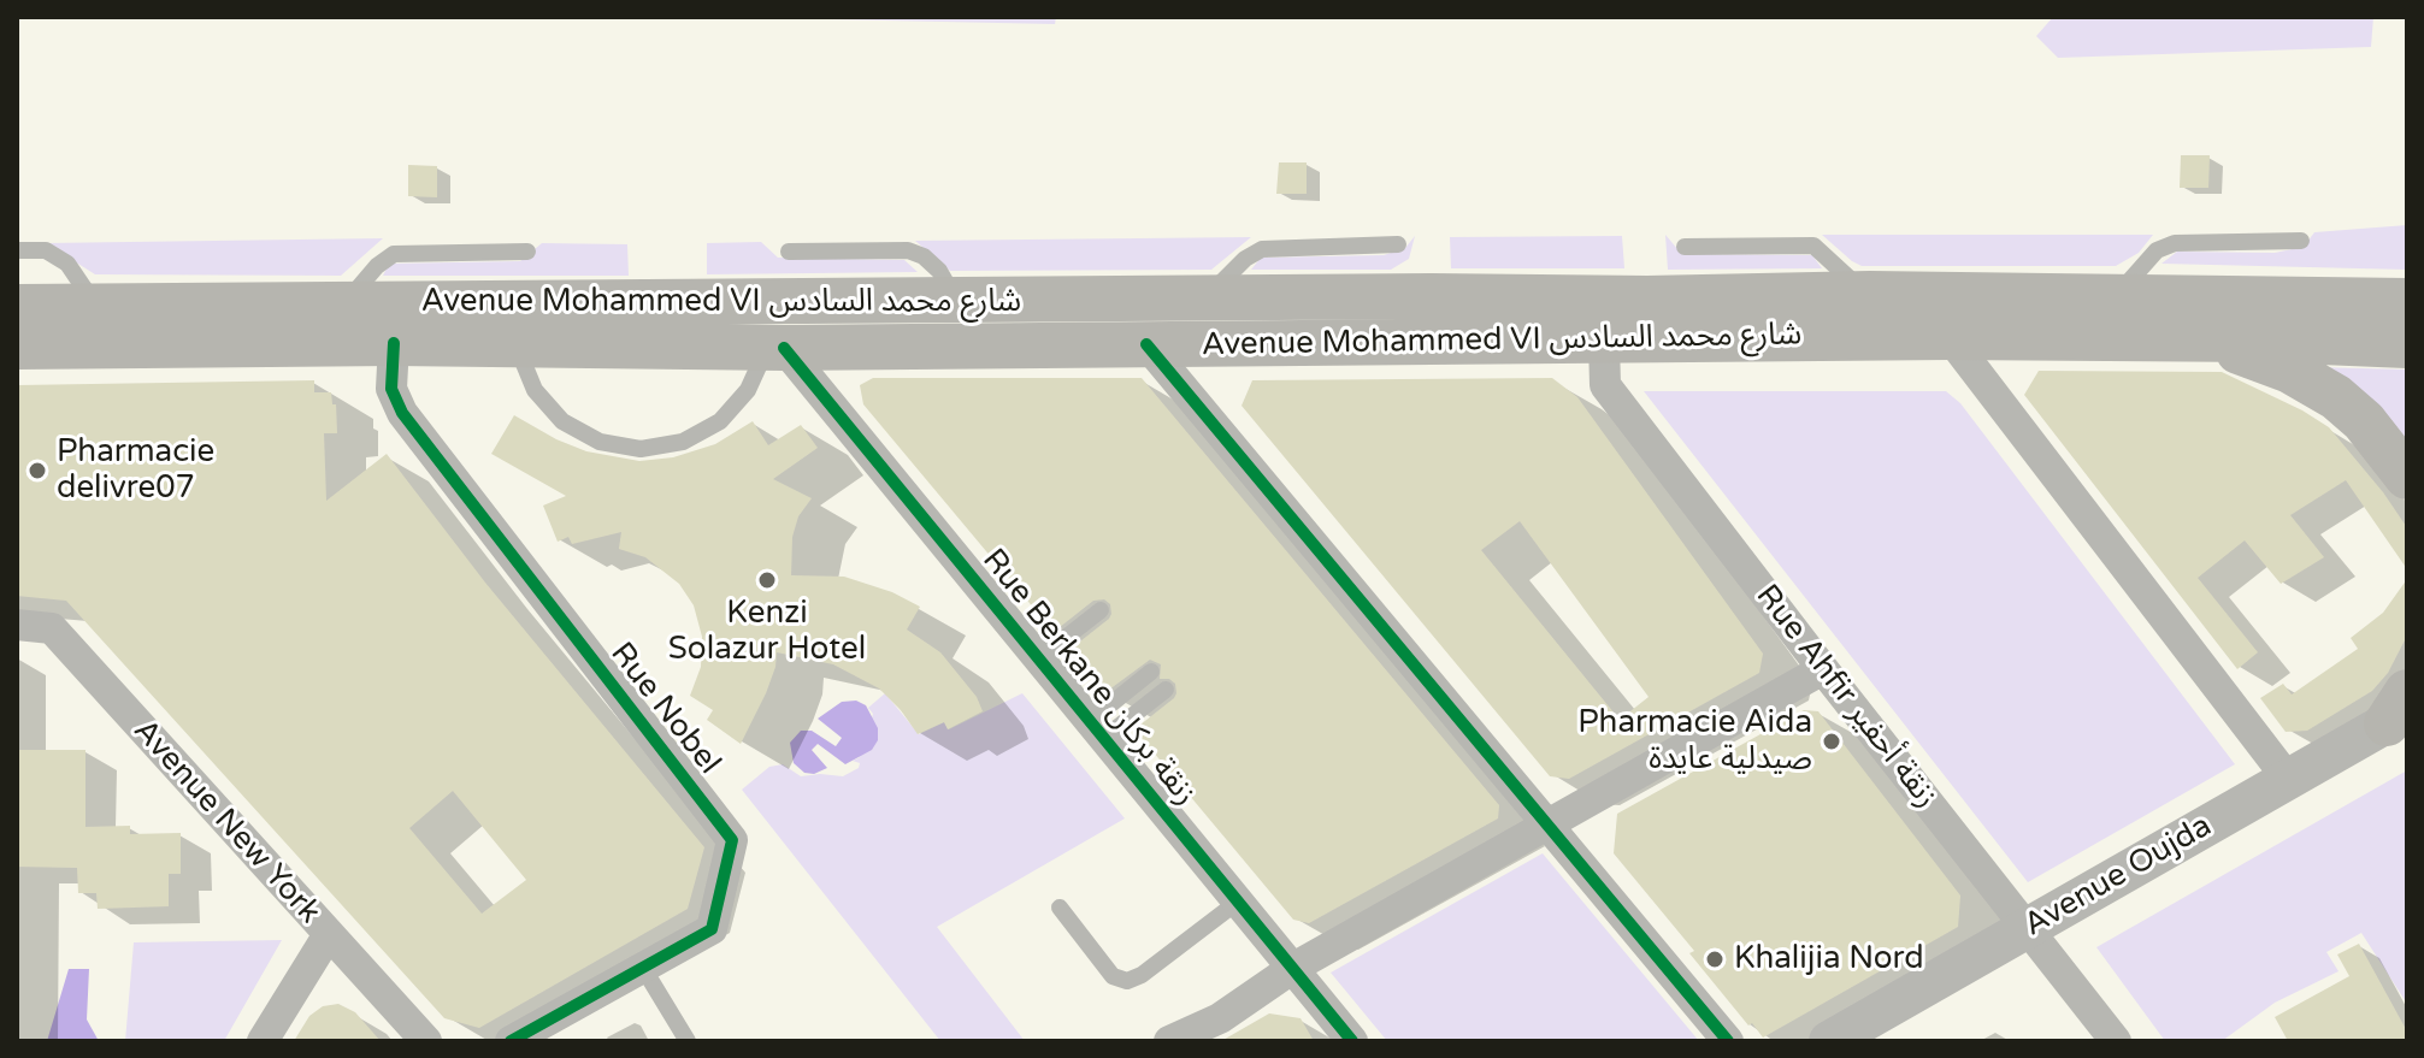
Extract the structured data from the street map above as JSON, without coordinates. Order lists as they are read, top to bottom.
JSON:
{
  "streets": {
    "main road": ["Avenue Mohammed VI شارع محمد السادس"],
    "street": [
      "Rue Berkane زنقة بركان",
      "Rue Ahfir زنقة أحفير",
      "Rue Nobel",
      "Avenue New York",
      "Avenue Oujda"
    ]
  },
  "crossings": [
    ["Avenue Mohammed VI شارع محمد السادس", "Rue Berkane زنقة بركان"],
    ["Avenue Mohammed VI شارع محمد السادس", "Rue Ahfir زنقة أحفير"],
    ["Avenue Mohammed VI شارع محمد السادس", "Rue Nobel"],
    ["Rue Ahfir زنقة أحفير", "Avenue Oujda"]
  ],
  "places": [
    "Pharmacie delivre07",
    "Kenzi Solazur Hotel",
    "Pharmacie Aida صيدلية عايدة",
    "Khalijia Nord"
  ]
}
